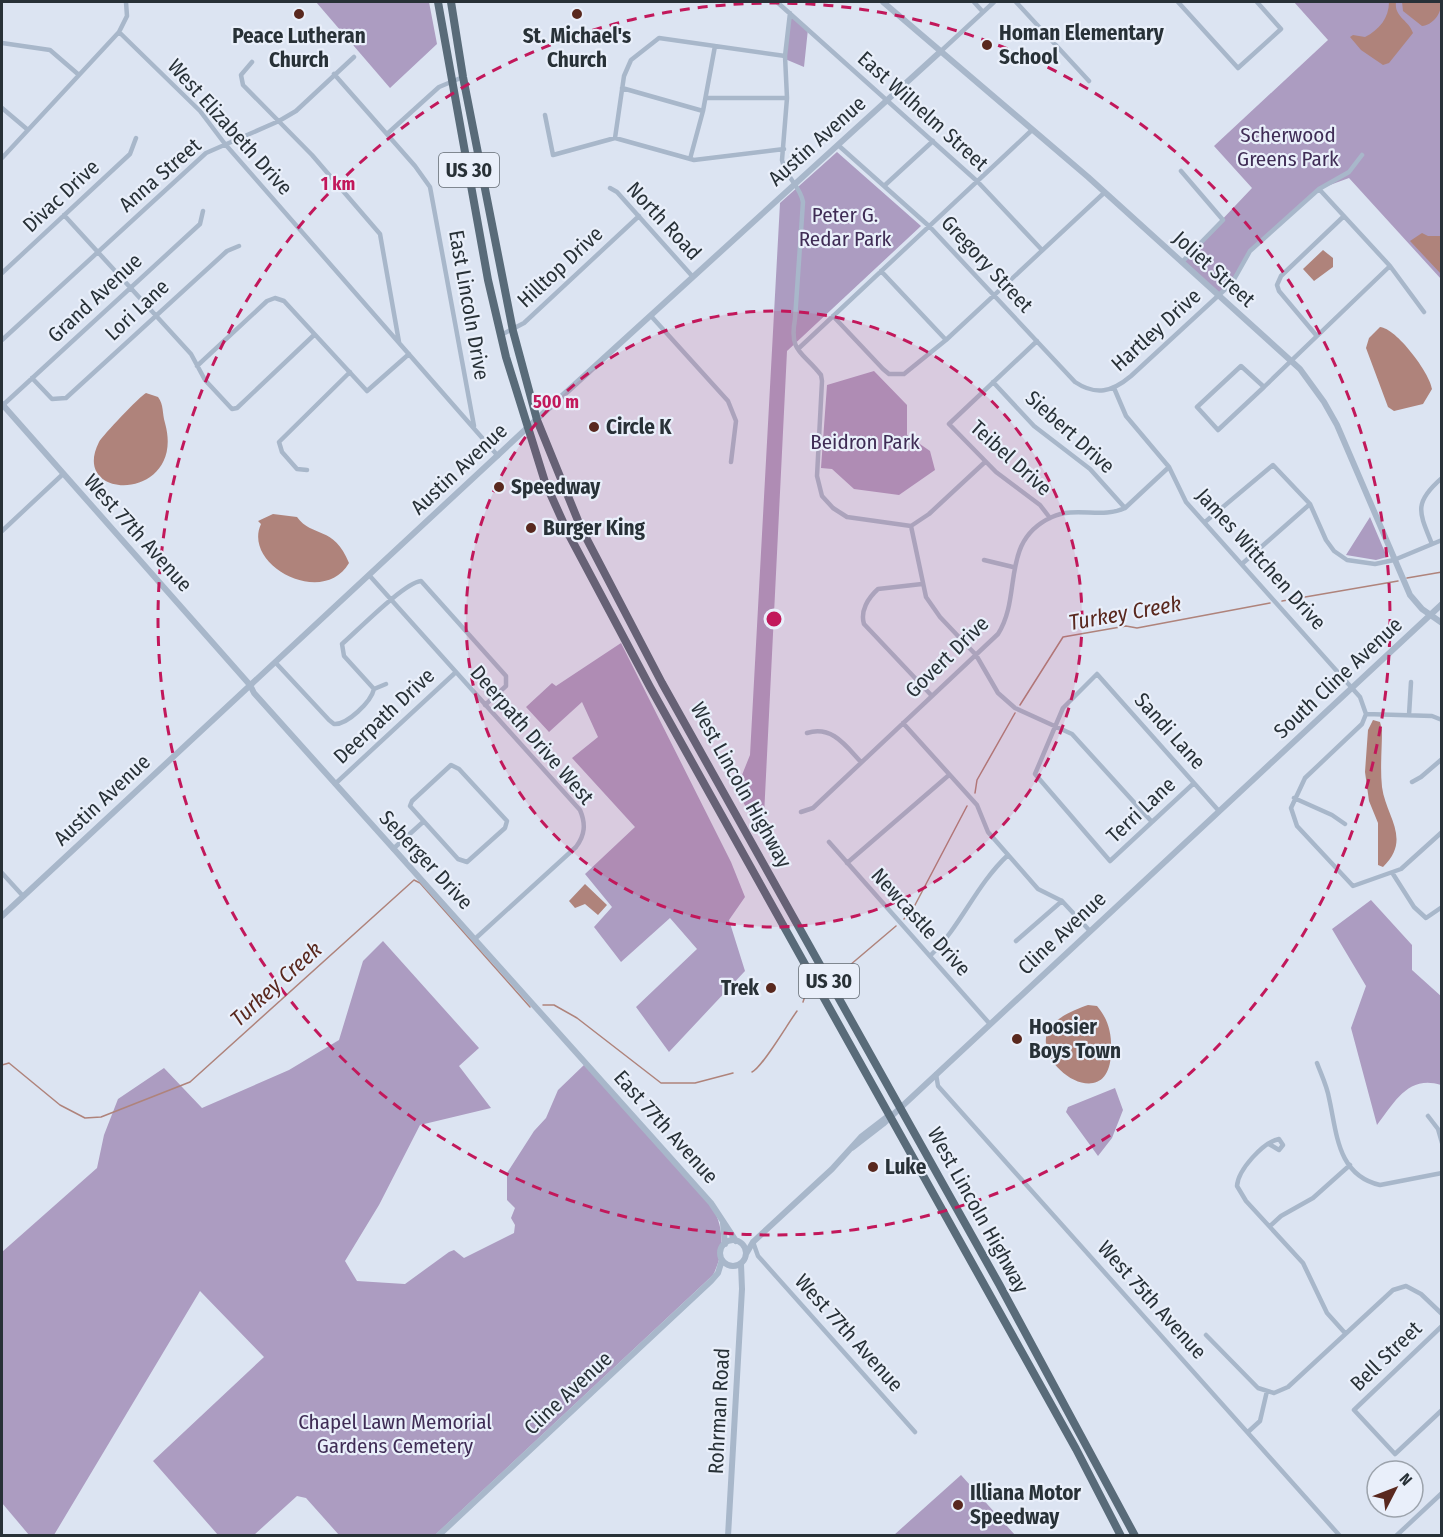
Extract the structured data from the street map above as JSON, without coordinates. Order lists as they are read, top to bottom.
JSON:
{
  "streets": {
    "main road": ["US 30", "West Lincoln Highway"],
    "street": [
      "East Wilhelm Street",
      "West Elizabeth Drive",
      "Austin Avenue",
      "Anna Street",
      "Divac Drive",
      "North Road",
      "Gregory Street",
      "Hilltop Drive",
      "Joliet Street",
      "Grand Avenue",
      "East Lincoln Drive",
      "Lori Lane",
      "Hartley Drive",
      "Siebert Drive",
      "Teibel Drive",
      "West 77th Avenue",
      "James Wittchen Drive",
      "Govert Drive",
      "South Cline Avenue",
      "Deerpath Drive",
      "Sandi Lane",
      "Deerpath Drive West",
      "Terri Lane",
      "Seberger Drive",
      "Newcastle Drive",
      "Cline Avenue",
      "East 77th Avenue",
      "West 75th Avenue",
      "Bell Street",
      "Rohrman Road"
    ]
  },
  "crossings": [
    ["East Wilhelm Street", "Austin Avenue"],
    ["West Elizabeth Drive", "Austin Avenue"],
    ["West Elizabeth Drive", "Anna Street"],
    ["West Elizabeth Drive", "East Lincoln Drive"],
    ["Austin Avenue", "North Road"],
    ["Austin Avenue", "Gregory Street"],
    ["Austin Avenue", "Joliet Street"],
    ["Austin Avenue", "West 77th Avenue"],
    ["Austin Avenue", "Deerpath Drive West"],
    ["Austin Avenue", "West Lincoln Highway"],
    ["Austin Avenue", "Seberger Drive"],
    ["North Road", "Hilltop Drive"],
    ["Gregory Street", "Hartley Drive"],
    ["Gregory Street", "James Wittchen Drive"],
    ["Hilltop Drive", "West Lincoln Highway"],
    ["Joliet Street", "Hartley Drive"],
    ["Joliet Street", "South Cline Avenue"],
    ["Grand Avenue", "Lori Lane"],
    ["Grand Avenue", "West 77th Avenue"],
    ["Hartley Drive", "James Wittchen Drive"],
    ["Siebert Drive", "Teibel Drive"],
    ["Teibel Drive", "Govert Drive"],
    ["West 77th Avenue", "Seberger Drive"],
    ["West 77th Avenue", "Cline Avenue"],
    ["James Wittchen Drive", "South Cline Avenue"],
    ["South Cline Avenue", "Cline Avenue"],
    ["Deerpath Drive", "Deerpath Drive West"],
    ["Deerpath Drive", "Seberger Drive"],
    ["Sandi Lane", "Terri Lane"],
    ["Sandi Lane", "Cline Avenue"],
    ["Deerpath Drive West", "Seberger Drive"],
    ["West Lincoln Highway", "Cline Avenue"],
    ["Seberger Drive", "East 77th Avenue"],
    ["Newcastle Drive", "Cline Avenue"],
    ["Cline Avenue", "East 77th Avenue"],
    ["Cline Avenue", "Rohrman Road"],
    ["East 77th Avenue", "Rohrman Road"]
  ],
  "water": ["Turkey Creek"],
  "parks": [
    "Scherwood Greens Park",
    "Peter G. Redar Park",
    "Beidron Park",
    "Chapel Lawn Memorial Gardens Cemetery"
  ],
  "places": [
    "Peace Lutheran Church",
    "St. Michael's Church",
    "Homan Elementary School",
    "Circle K",
    "Speedway",
    "Burger King",
    "Trek",
    "Hoosier Boys Town",
    "Luke",
    "Illiana Motor Speedway"
  ],
  "north": "top right",
  "rings": ["1 km", "500 m"]
}
